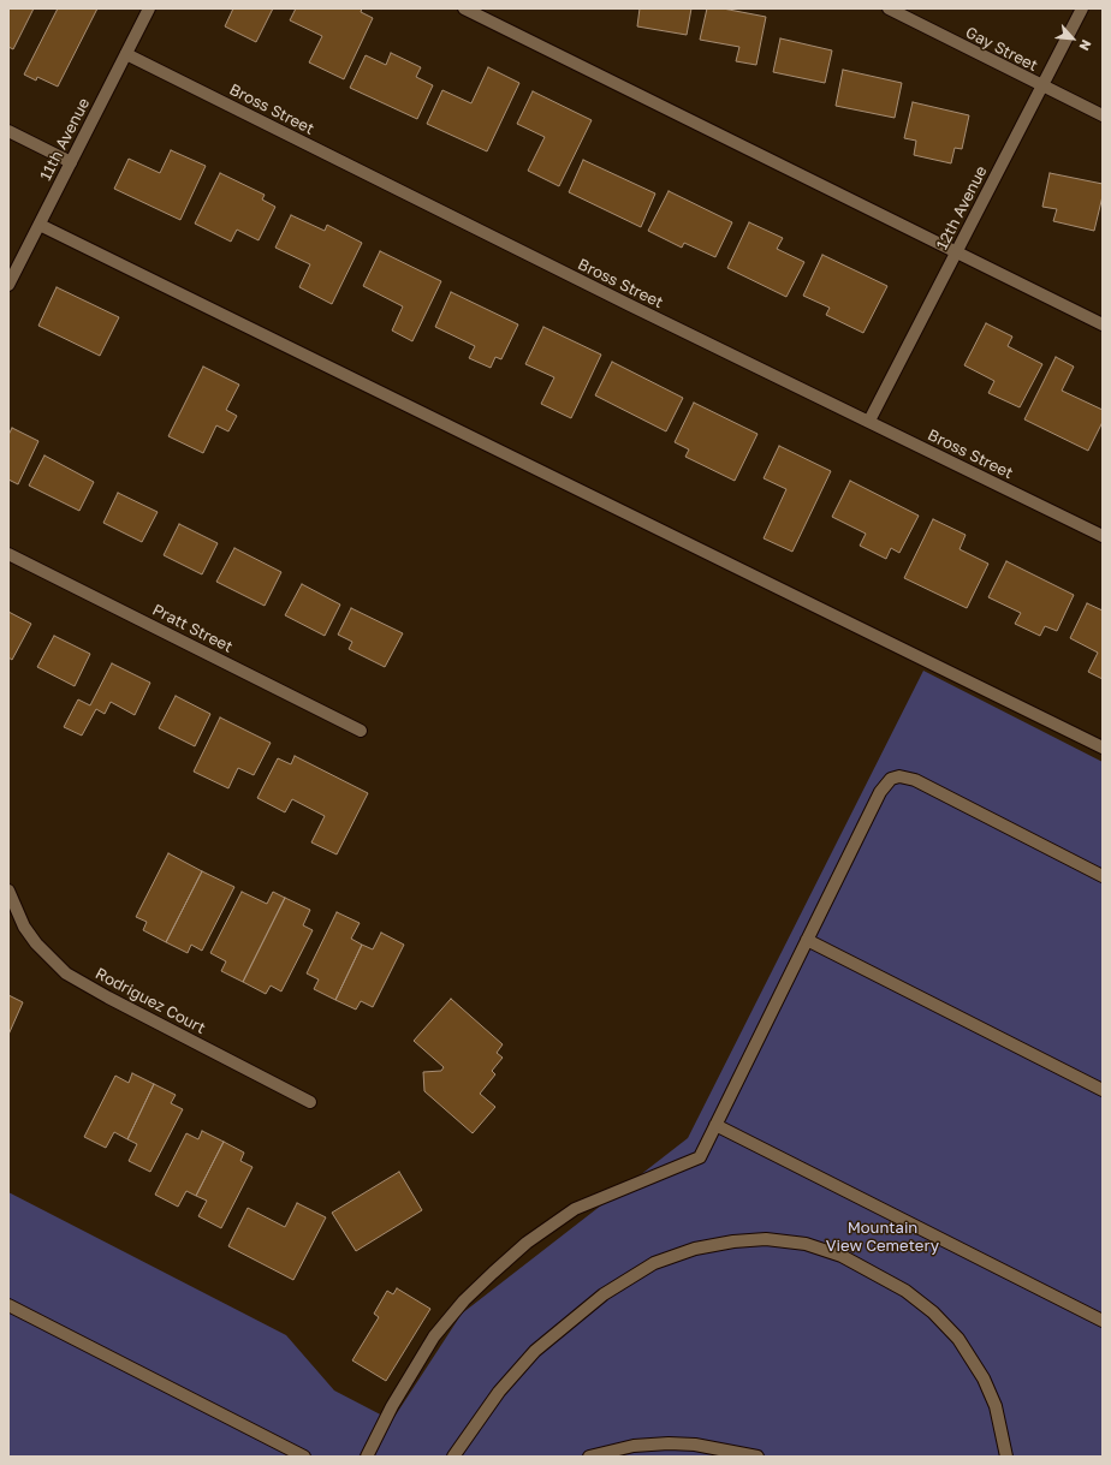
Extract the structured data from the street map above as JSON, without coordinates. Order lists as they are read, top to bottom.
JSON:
{
  "streets": {
    "street": [
      "Gay Street",
      "Bross Street",
      "11th Avenue",
      "12th Avenue",
      "Pratt Street",
      "Rodriguez Court"
    ]
  },
  "crossings": [
    ["Gay Street", "12th Avenue"],
    ["Bross Street", "11th Avenue"],
    ["Bross Street", "12th Avenue"]
  ],
  "parks": ["Mountain View Cemetery"],
  "north": "bottom right"
}
